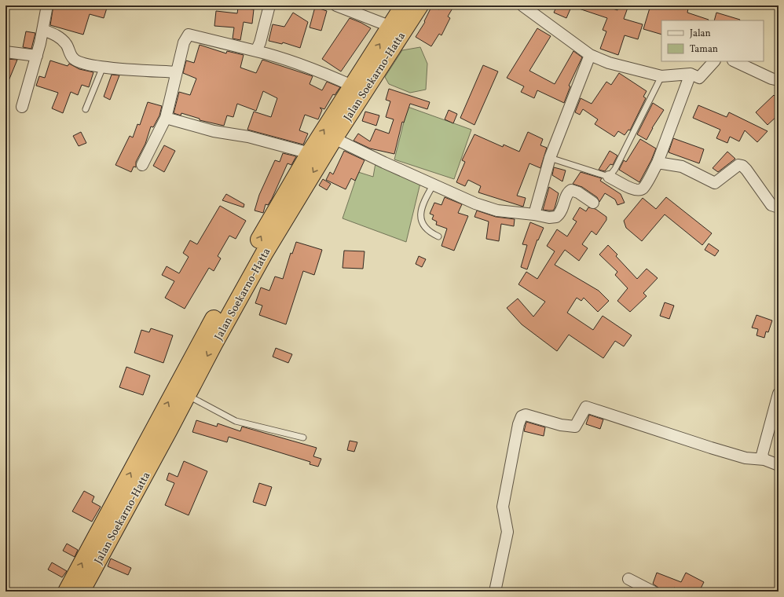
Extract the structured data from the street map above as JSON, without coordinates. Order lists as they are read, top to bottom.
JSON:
{
  "streets": {
    "highway": ["Jalan Soekarno-Hatta"]
  },
  "legend": ["Jalan", "Taman"]
}
